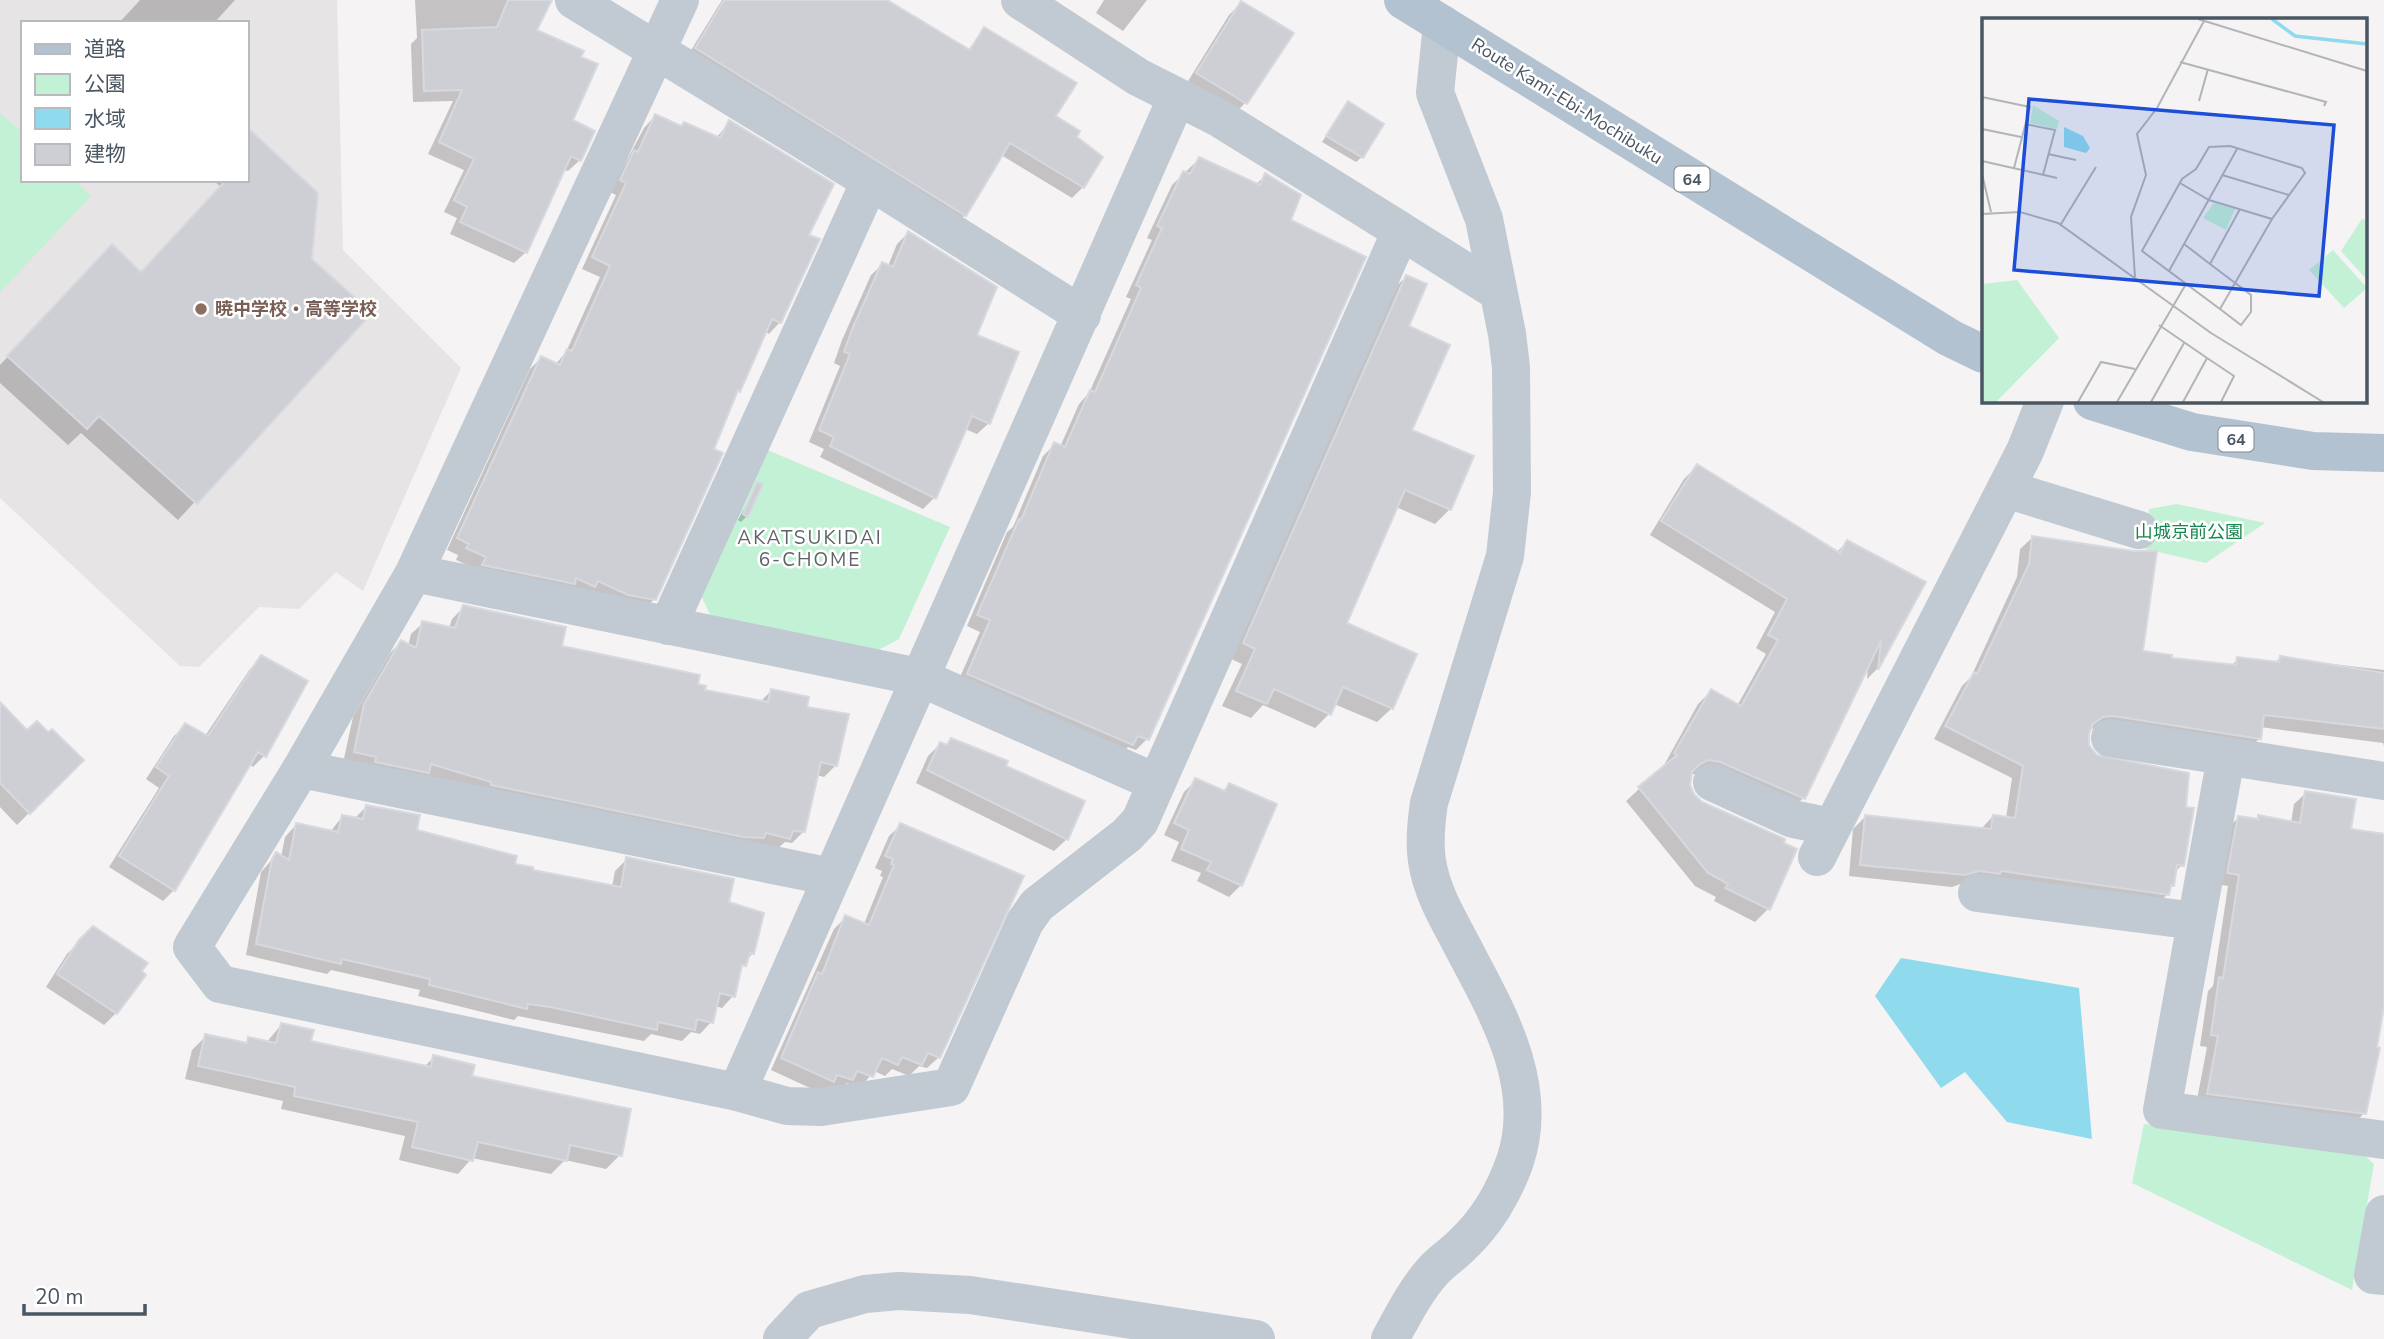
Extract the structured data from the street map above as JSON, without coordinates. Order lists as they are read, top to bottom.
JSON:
{
  "streets": {
    "main road": ["Route Kami-Ebi-Mochibuku", "64"]
  },
  "districts": ["AKATSUKIDAI 6-CHOME"],
  "parks": ["山城京前公園"],
  "places": ["暁中学校・高等学校"],
  "legend": [
    "道路",
    "公園",
    "水域",
    "建物"
  ],
  "scale_bar": "20 m"
}
